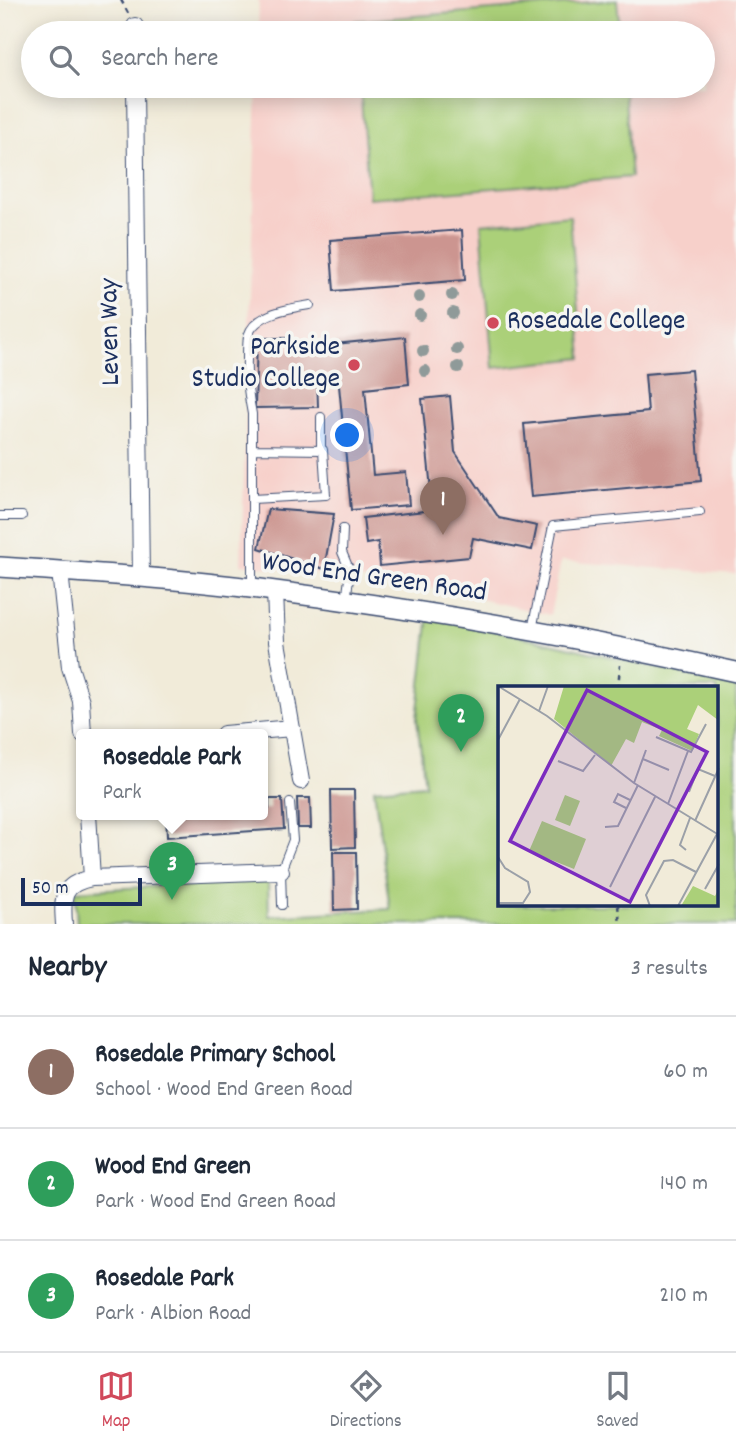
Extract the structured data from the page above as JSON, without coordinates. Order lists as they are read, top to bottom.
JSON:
{
  "streets": {
    "street": ["Leven Way", "Wood End Green Road"]
  },
  "crossings": [
    ["Leven Way", "Wood End Green Road"]
  ],
  "places": ["Rosedale College", "Parkside Studio College"],
  "scale_bar": "50 m",
  "page": {
    "search": "Search here",
    "pins": ["1", "2", "3"],
    "popup": ["Rosedale Park", "Park"],
    "scale": "50 m",
    "heading": ["Nearby", "3 results"],
    "list": [
      {
        "mark": "1",
        "name": "Rosedale Primary School",
        "note": "School · Wood End Green Road",
        "value": "60 m"
      },
      {
        "mark": "2",
        "name": "Wood End Green",
        "note": "Park · Wood End Green Road",
        "value": "140 m"
      },
      {
        "mark": "3",
        "name": "Rosedale Park",
        "note": "Park · Albion Road",
        "value": "210 m"
      }
    ],
    "nav": ["Map", "Directions", "Saved"]
  }
}
